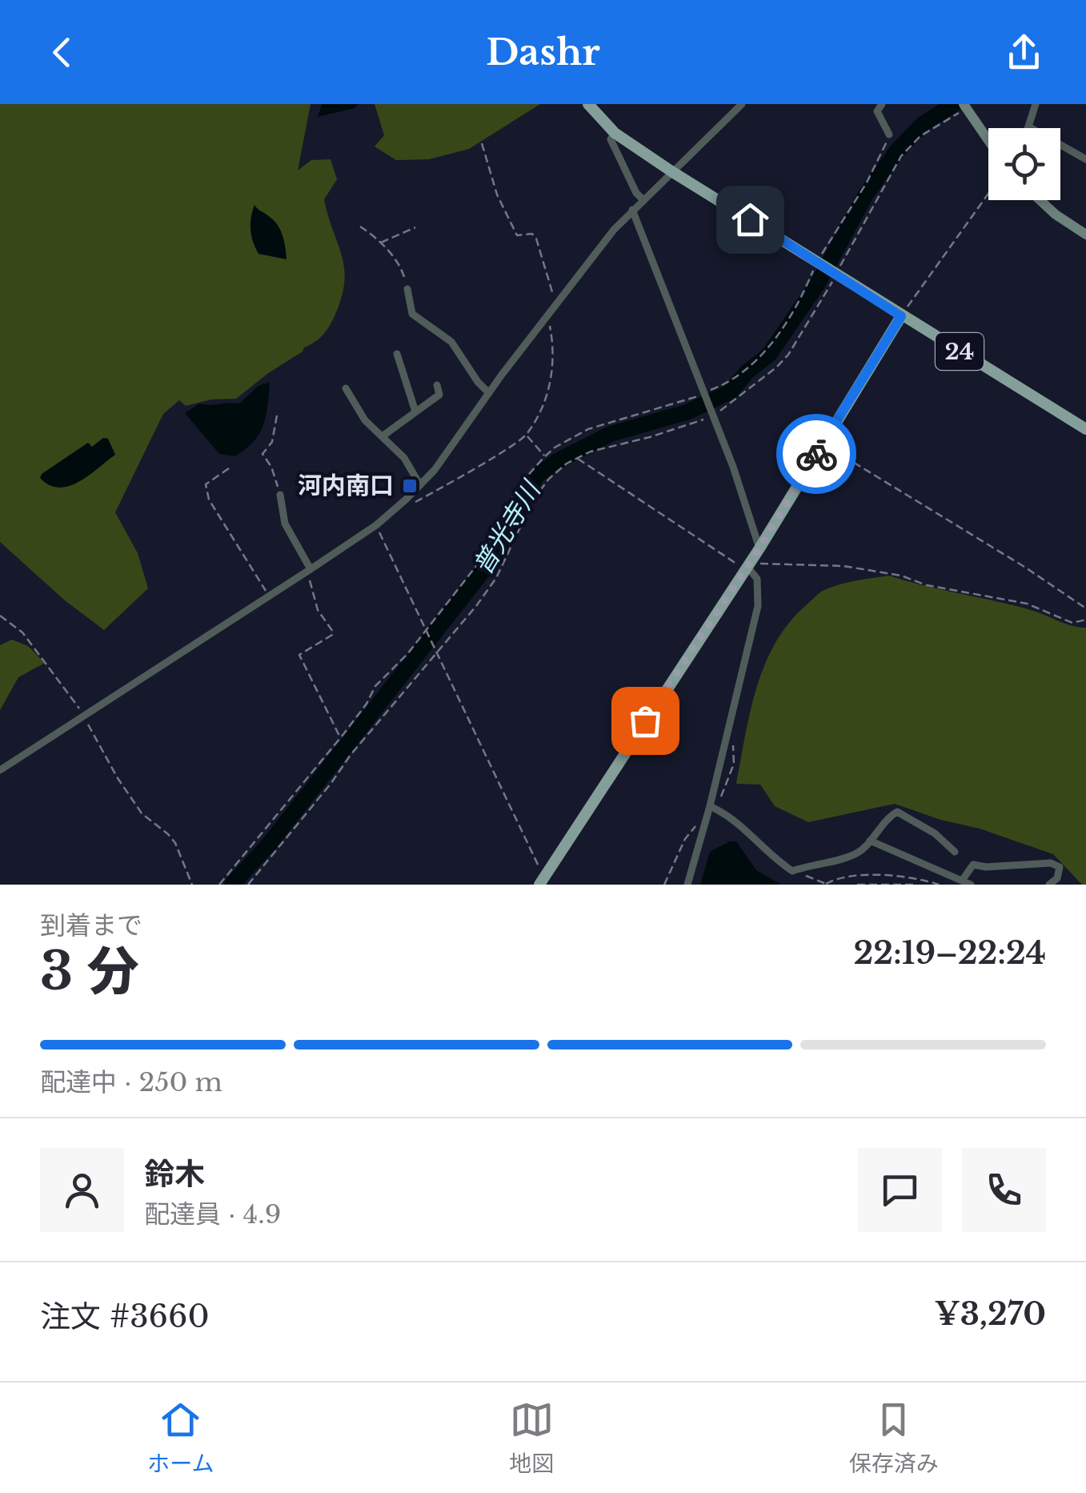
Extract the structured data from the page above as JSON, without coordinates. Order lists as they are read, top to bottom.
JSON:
{
  "streets": {
    "main road": ["24"]
  },
  "water": ["普光寺川"],
  "places": {
    "transit": ["河内南口"]
  },
  "page": {
    "header": "Dashr",
    "heading": ["3 分", "到着まで", "22:19–22:24"],
    "panel": [
      "鈴木",
      "配達員 · 4.9",
      "注文 #3660",
      "¥3,270"
    ],
    "bar": "配達中 · 250 m",
    "tabs": ["ホーム", "地図", "保存済み"]
  }
}
